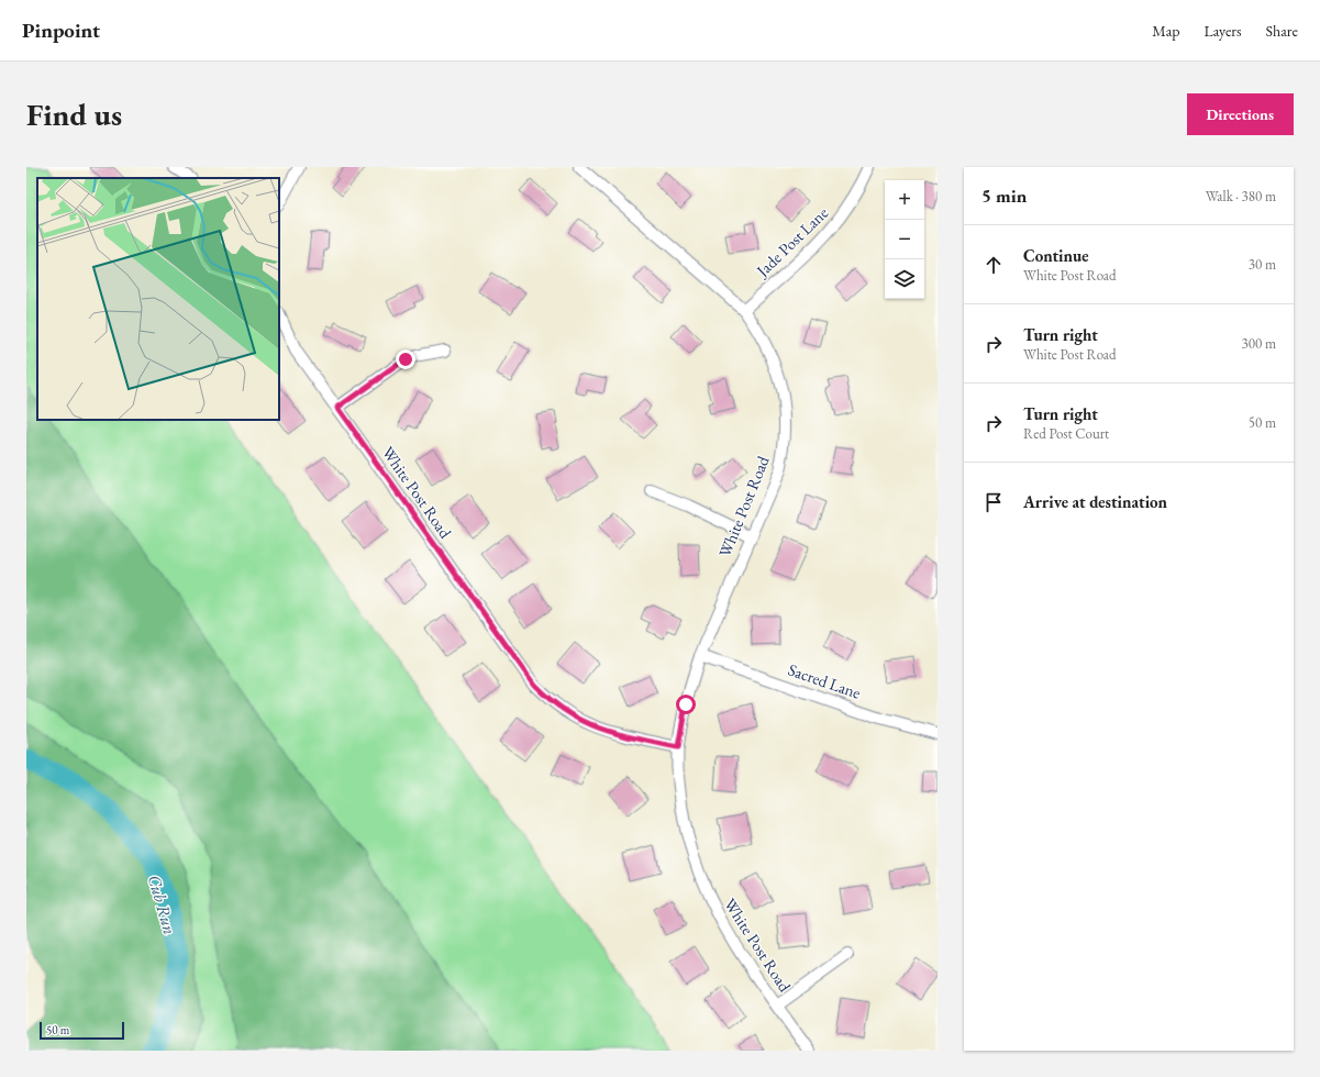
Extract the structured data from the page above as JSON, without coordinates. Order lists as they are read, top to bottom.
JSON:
{
  "streets": {
    "street": ["Jade Post Lane", "White Post Road", "Sacred Lane"]
  },
  "crossings": [
    ["Jade Post Lane", "White Post Road"],
    ["White Post Road", "Sacred Lane"]
  ],
  "water": ["Cub Run"],
  "scale_bar": "50 m",
  "page": {
    "header": "Pinpoint",
    "nav": ["Map", "Layers", "Share"],
    "buttons": "Directions",
    "title": "Find us",
    "heading": ["5 min", "Walk · 380 m"],
    "map_buttons": ["+", "−"],
    "list": [
      ["Continue", "White Post Road", "30 m"],
      ["Turn right", "White Post Road", "300 m"],
      ["Turn right", "Red Post Court", "50 m"],
      "Arrive at destination"
    ],
    "scale": "50 m"
  }
}
